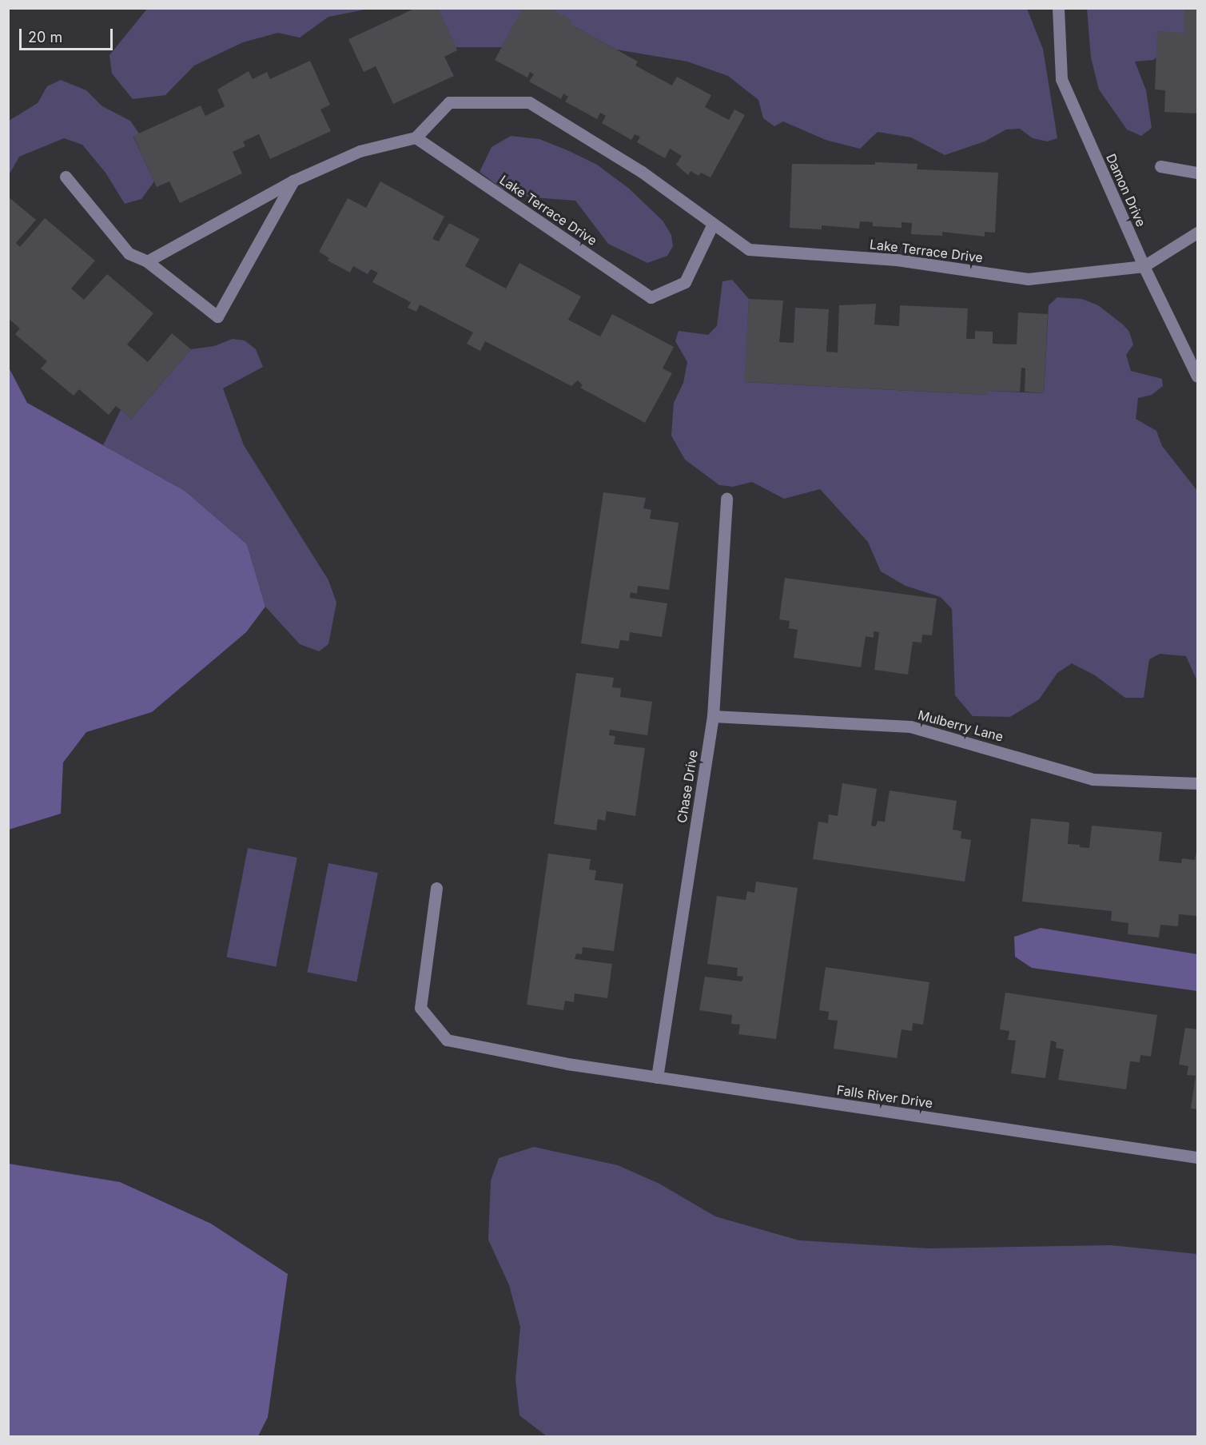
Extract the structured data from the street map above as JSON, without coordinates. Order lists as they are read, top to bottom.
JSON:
{
  "streets": {
    "street": [
      "Damon Drive",
      "Lake Terrace Drive",
      "Mulberry Lane",
      "Chase Drive",
      "Falls River Drive"
    ]
  },
  "crossings": [
    ["Damon Drive", "Lake Terrace Drive"],
    ["Mulberry Lane", "Chase Drive"],
    ["Chase Drive", "Falls River Drive"]
  ],
  "scale_bar": "20 m"
}
